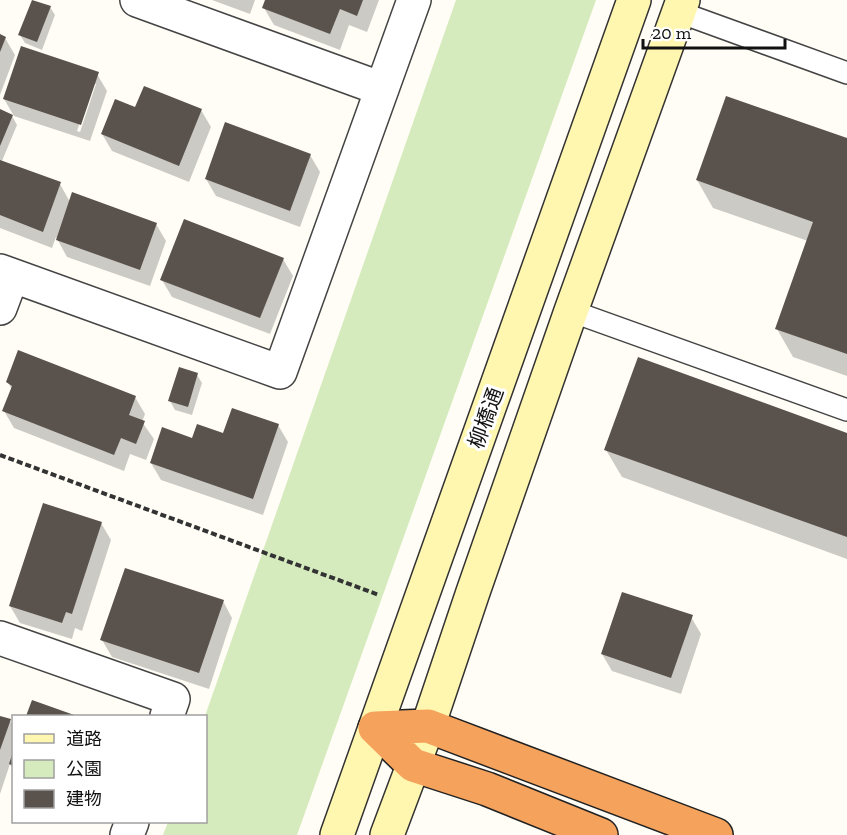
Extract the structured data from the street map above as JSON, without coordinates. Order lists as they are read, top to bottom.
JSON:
{
  "streets": {
    "street": ["柳橋通"]
  },
  "legend": ["道路", "公園", "建物"],
  "scale_bar": "20 m"
}
